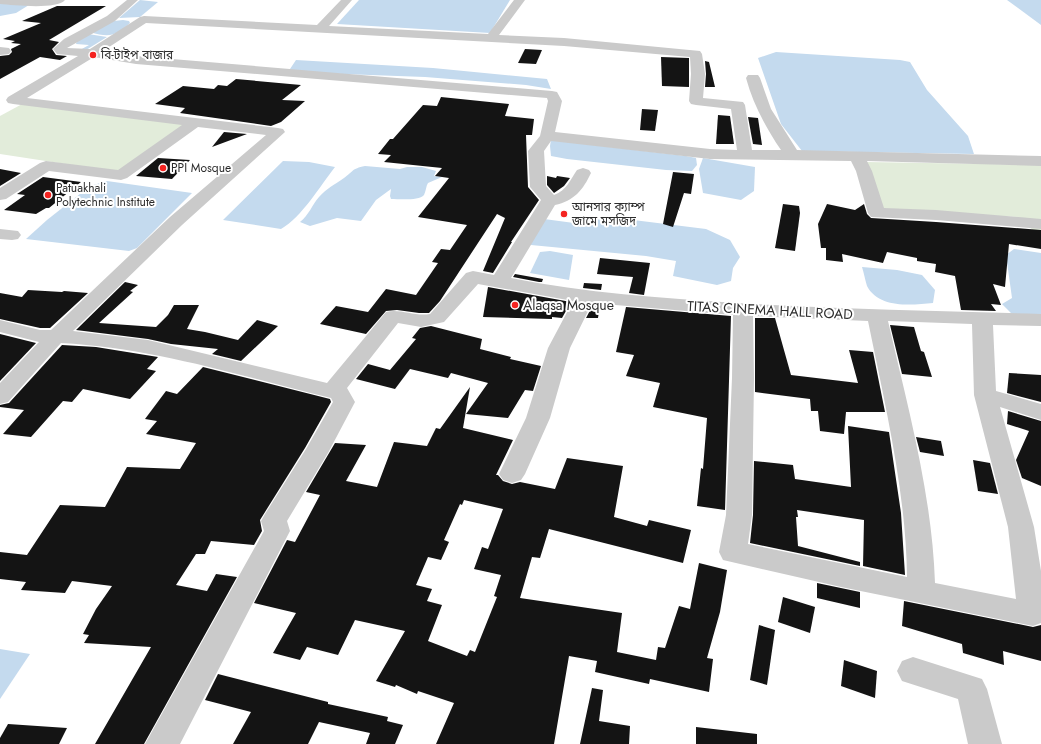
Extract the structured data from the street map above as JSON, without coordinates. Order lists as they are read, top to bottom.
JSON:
{
  "streets": {
    "street": ["TITAS CINEMA HALL ROAD"]
  },
  "places": [
    "বি-টাইপ বাজার",
    "PPI Mosque",
    "Patuakhali Polytechnic Institute",
    "আনসার ক্যাম্প জামে মসজিদ",
    "Alaqsa Mosque"
  ]
}
